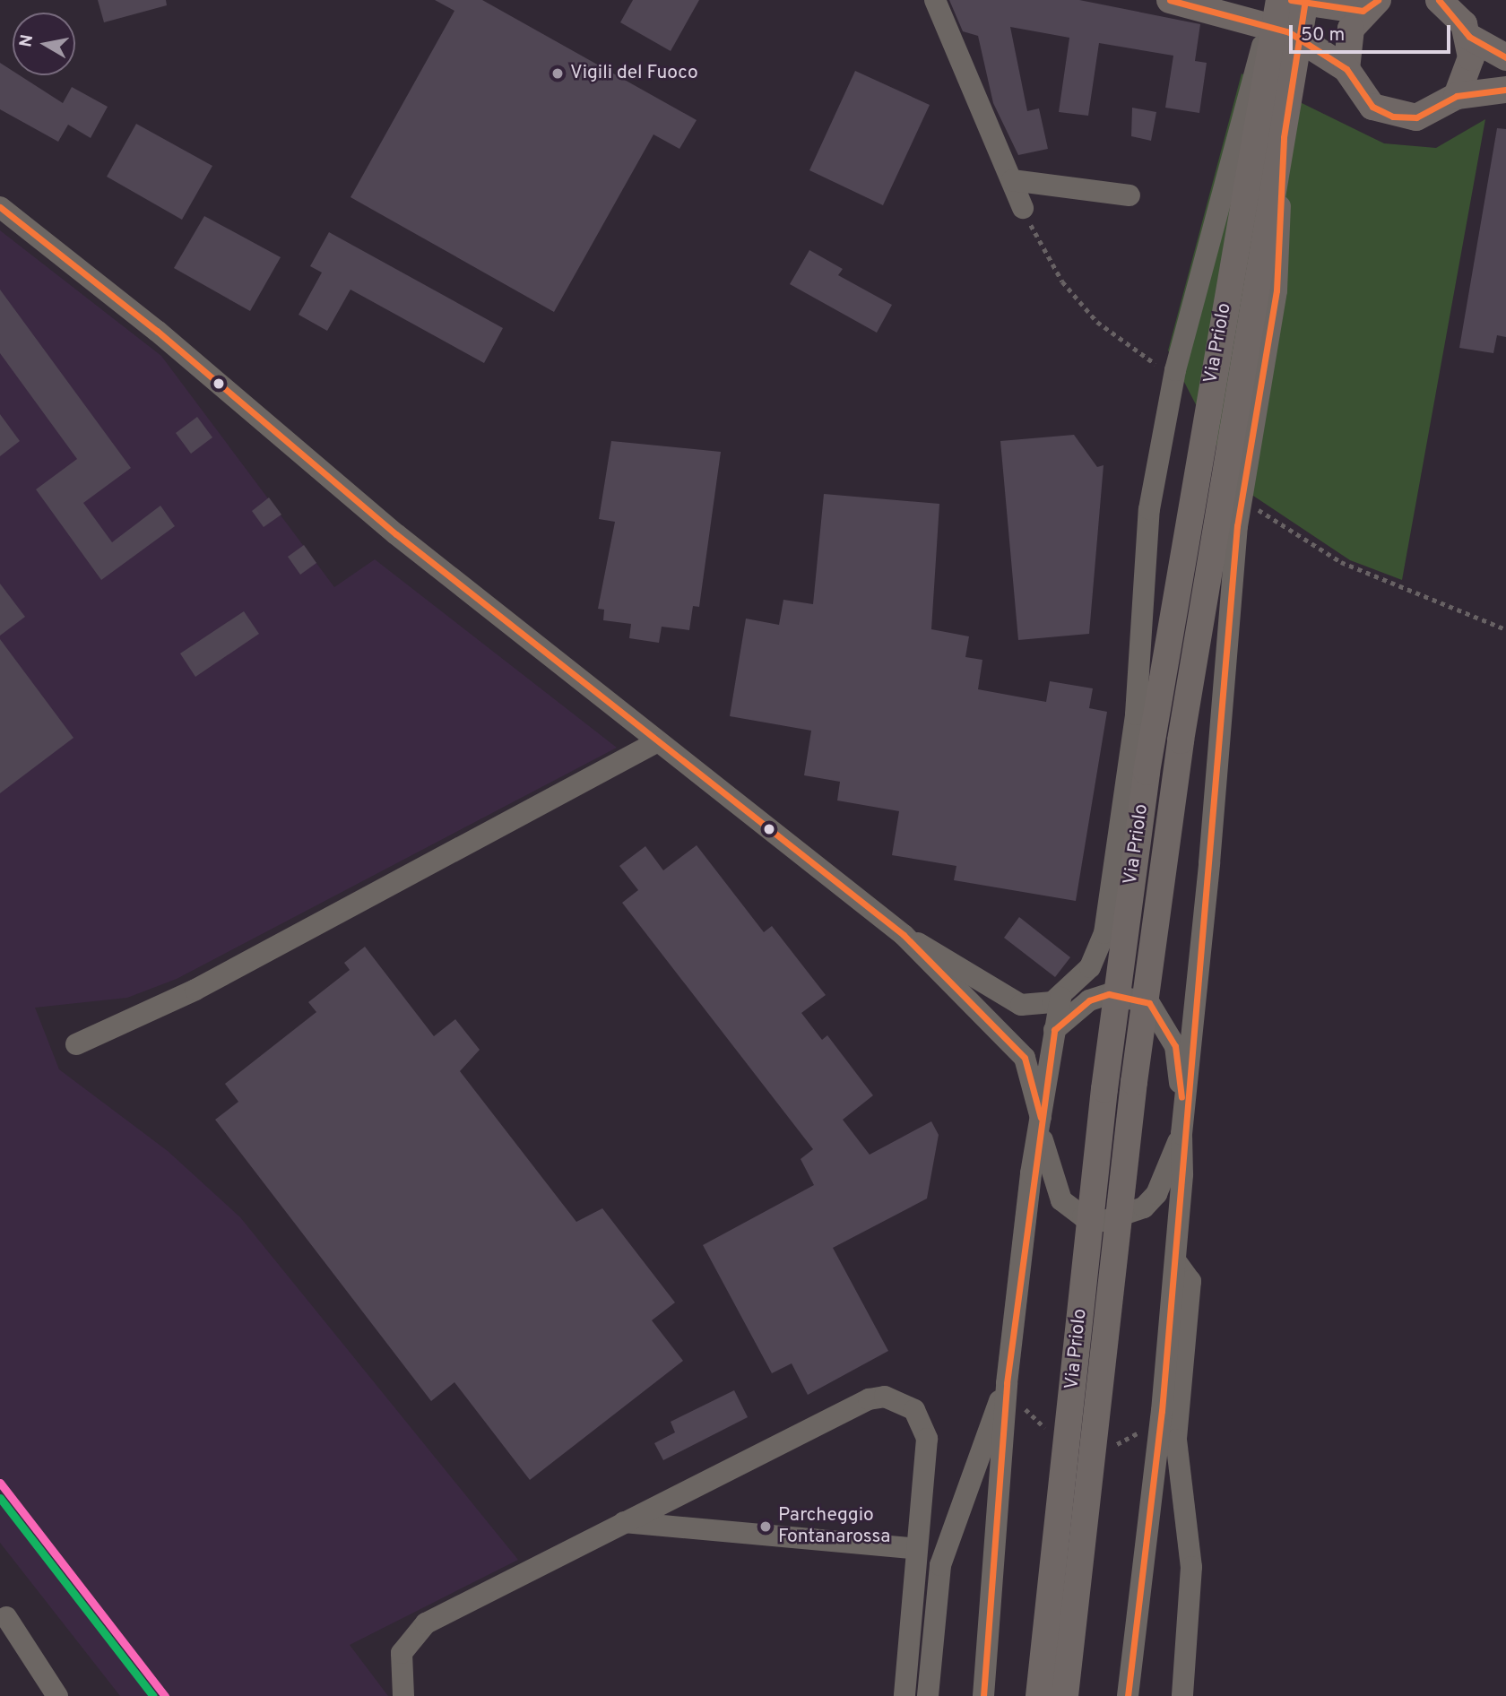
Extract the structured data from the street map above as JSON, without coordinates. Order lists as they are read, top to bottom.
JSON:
{
  "streets": {
    "main road": ["Via Priolo"]
  },
  "places": ["Vigili del Fuoco", "Parcheggio Fontanarossa"],
  "scale_bar": "50 m",
  "north": "left"
}
